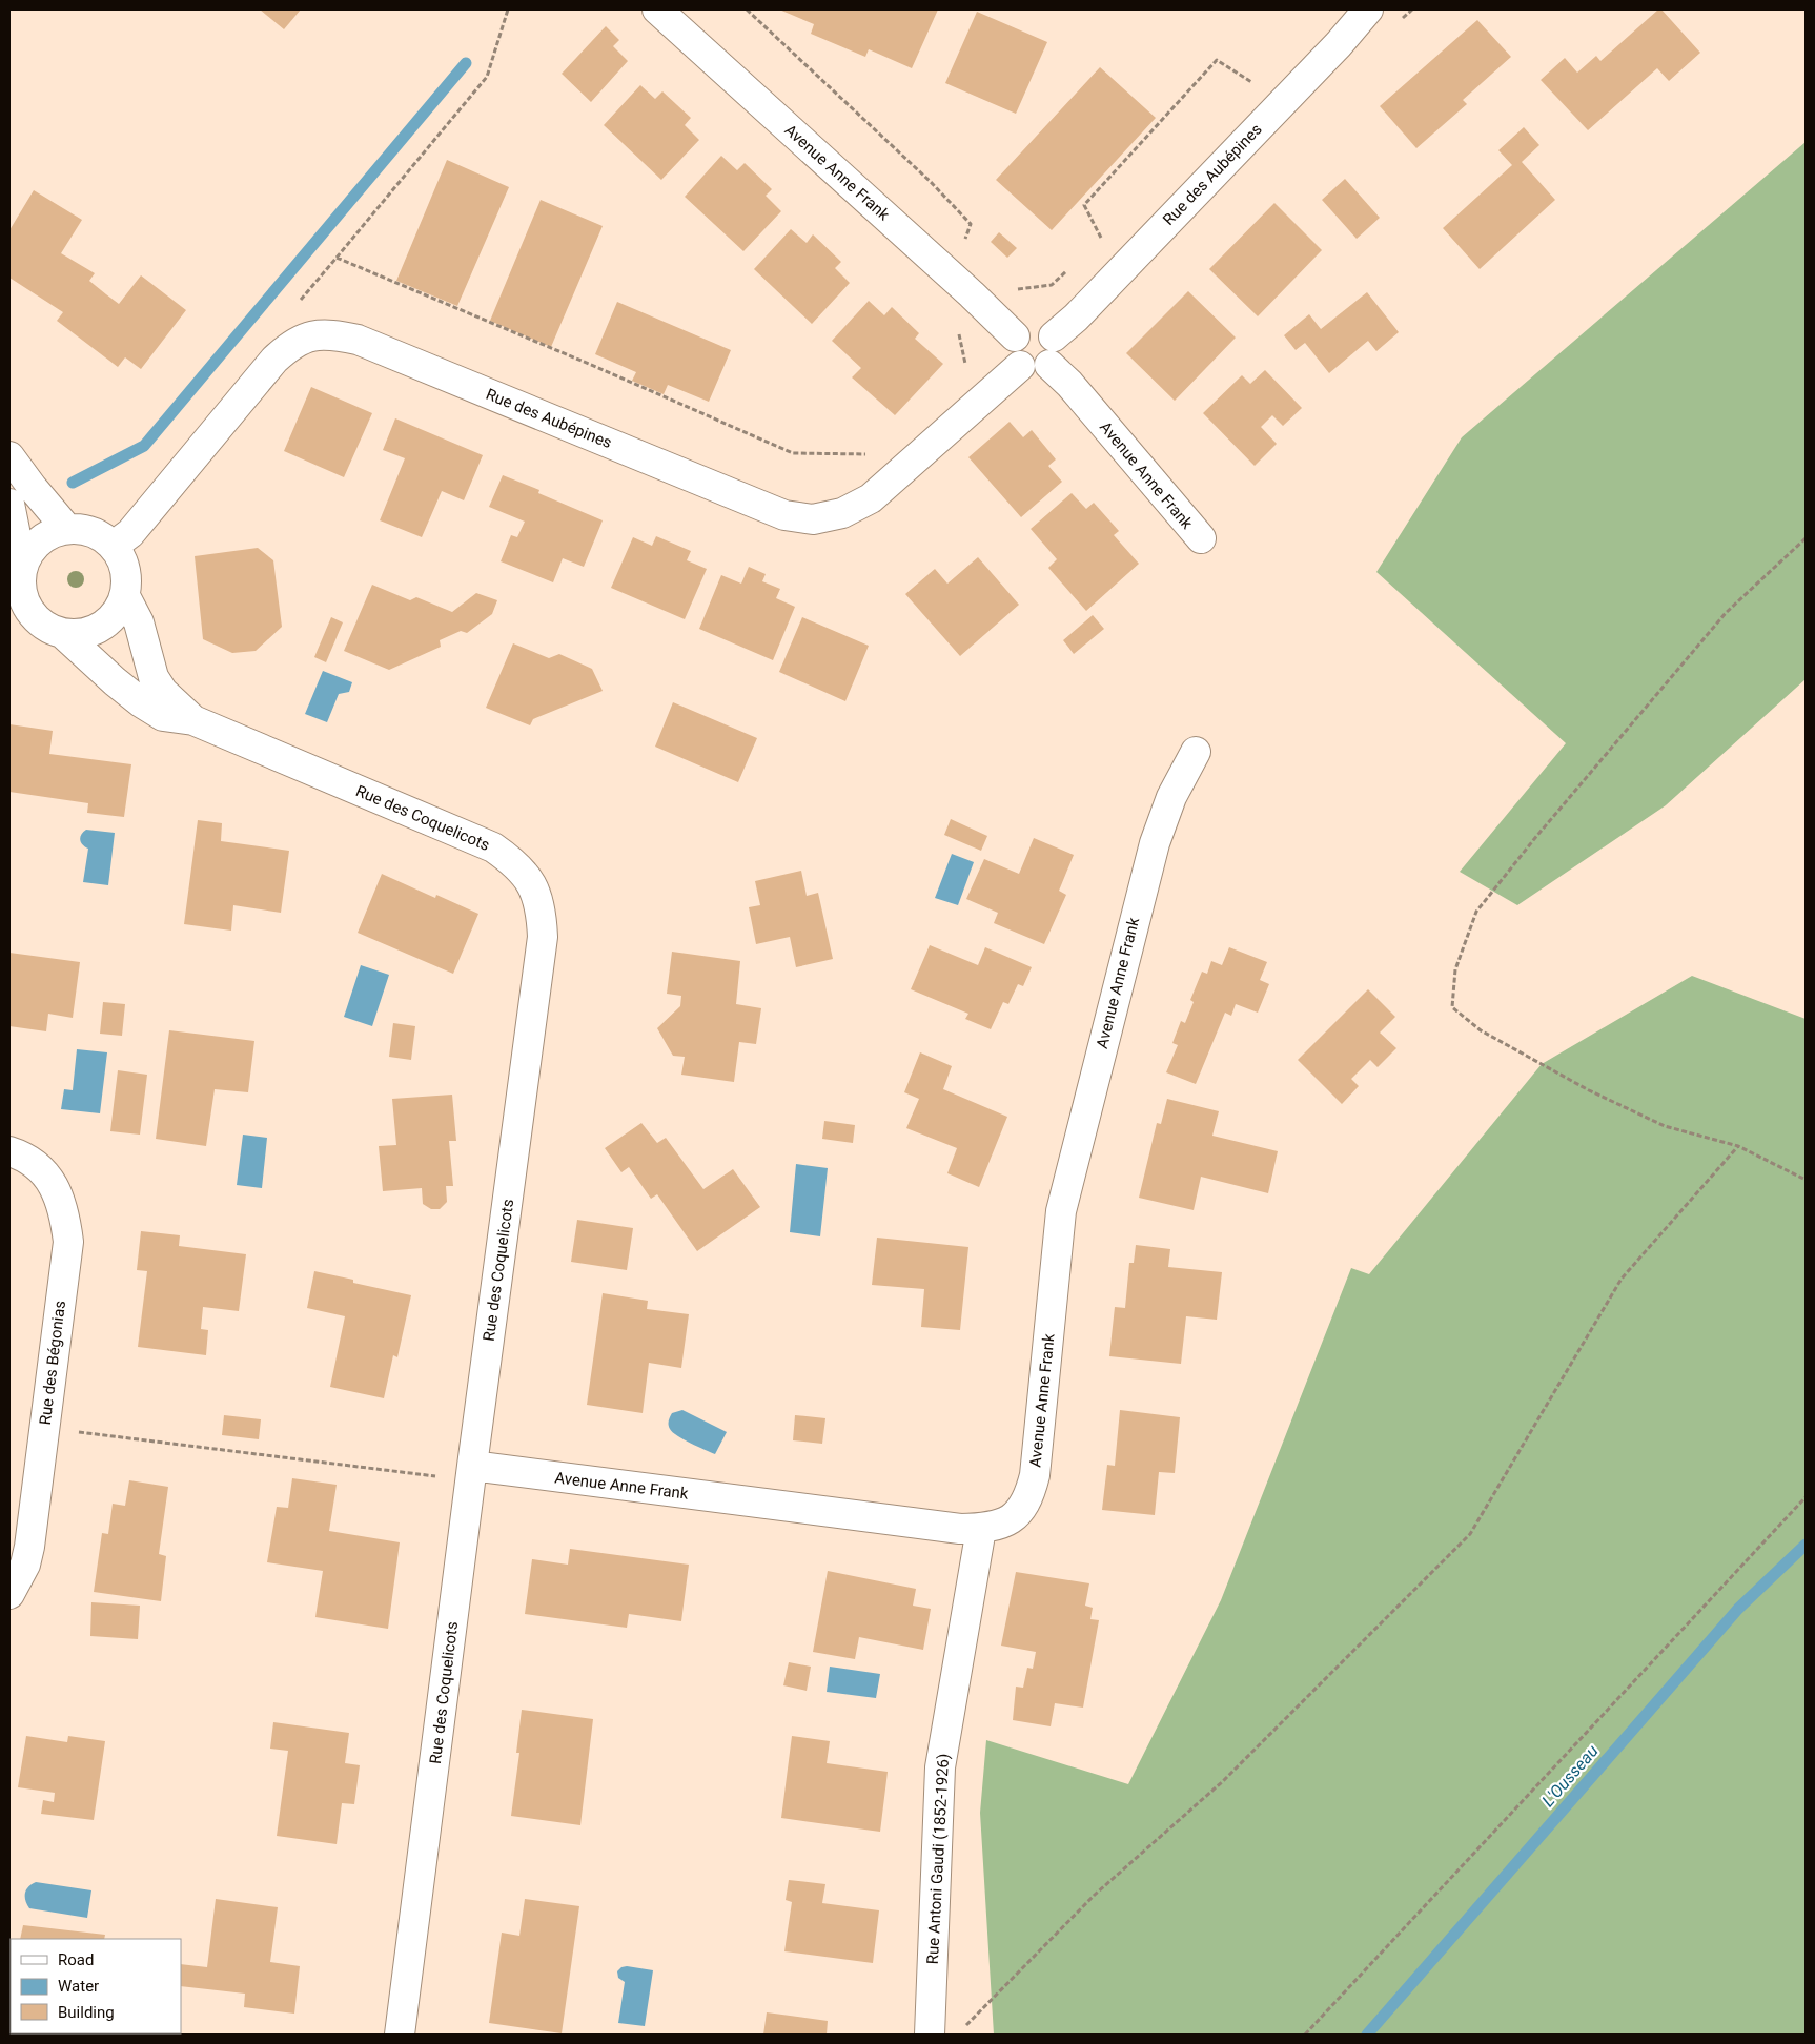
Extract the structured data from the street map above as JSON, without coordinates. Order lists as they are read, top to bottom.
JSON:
{
  "streets": {
    "street": [
      "Avenue Anne Frank",
      "Rue des Aubépines",
      "Rue des Coquelicots",
      "Rue des Bégonias",
      "Rue Antoni Gaudi (1852-1926)"
    ]
  },
  "crossings": [
    ["Avenue Anne Frank", "Rue des Aubépines"],
    ["Avenue Anne Frank", "Rue des Coquelicots"],
    ["Avenue Anne Frank", "Rue Antoni Gaudi (1852-1926)"],
    ["Rue des Aubépines", "Rue des Coquelicots"]
  ],
  "water": ["L'Ousseau"],
  "legend": ["Road", "Water", "Building"]
}
